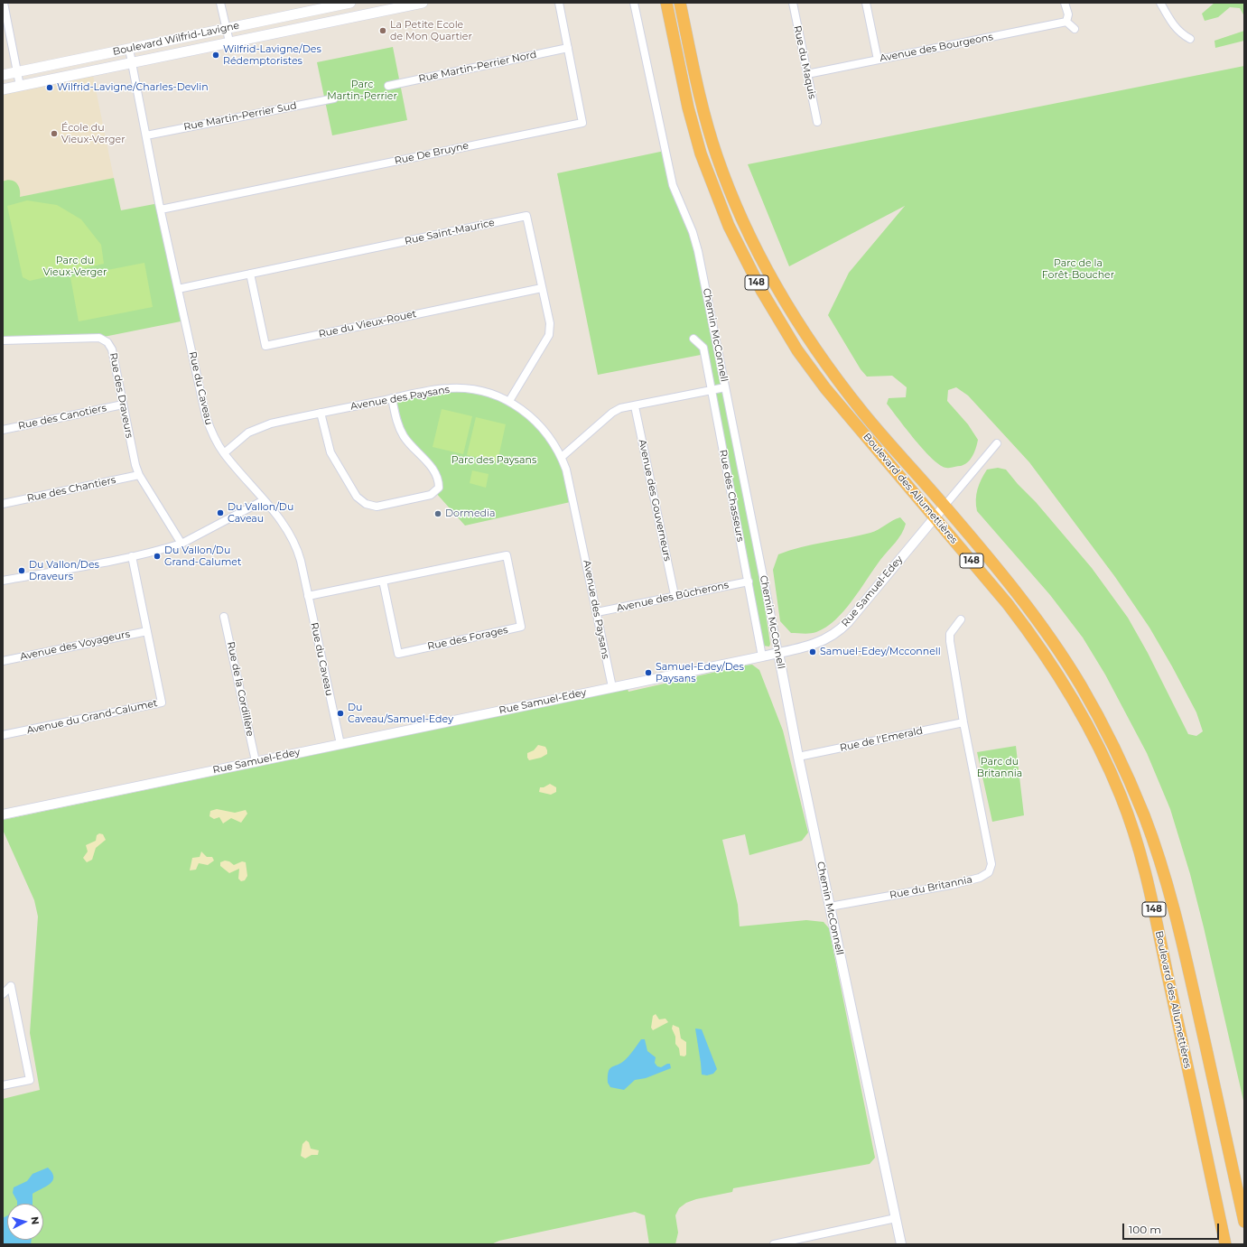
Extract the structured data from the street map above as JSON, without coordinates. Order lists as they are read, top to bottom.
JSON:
{
  "streets": {
    "highway": ["148", "Boulevard des Allumettières"],
    "main road": ["Boulevard Wilfrid-Lavigne"],
    "street": [
      "Avenue des Bourgeons",
      "Rue du Maquis",
      "Rue Martin-Perrier Nord",
      "Rue Martin-Perrier Sud",
      "Rue De Bruyne",
      "Rue Saint-Maurice",
      "Rue du Vieux-Rouet",
      "Chemin McConnell",
      "Rue du Caveau",
      "Rue des Draveurs",
      "Avenue des Paysans",
      "Rue des Canotiers",
      "Rue des Chantiers",
      "Rue des Chasseurs",
      "Avenue des Gouverneurs",
      "Rue Samuel-Edey",
      "Avenue des Bûcherons",
      "Rue des Forages",
      "Avenue des Voyageurs",
      "Rue de la Cordillère",
      "Avenue du Grand-Calumet",
      "Rue de l'Emerald",
      "Rue du Britannia"
    ]
  },
  "crossings": [
    ["Boulevard Wilfrid-Lavigne", "Rue du Caveau"],
    ["Avenue des Bourgeons", "Rue du Maquis"],
    ["Rue Martin-Perrier Nord", "Rue De Bruyne"],
    ["Rue Martin-Perrier Sud", "Rue du Caveau"],
    ["Rue De Bruyne", "Rue du Caveau"],
    ["Rue Saint-Maurice", "Rue du Vieux-Rouet"],
    ["Rue Saint-Maurice", "Rue du Caveau"],
    ["Rue Saint-Maurice", "Avenue des Paysans"],
    ["Chemin McConnell", "Rue Samuel-Edey"],
    ["Chemin McConnell", "Rue de l'Emerald"],
    ["Chemin McConnell", "Rue du Britannia"],
    ["Rue du Caveau", "Avenue des Paysans"],
    ["Rue du Caveau", "Rue Samuel-Edey"],
    ["Rue du Caveau", "Rue des Forages"],
    ["Rue des Draveurs", "Rue des Canotiers"],
    ["Rue des Draveurs", "Rue des Chantiers"],
    ["Avenue des Paysans", "Rue Samuel-Edey"],
    ["Avenue des Paysans", "Avenue des Bûcherons"],
    ["Boulevard des Allumettières", "Rue Samuel-Edey"],
    ["Rue des Chasseurs", "Rue Samuel-Edey"],
    ["Rue des Chasseurs", "Avenue des Bûcherons"],
    ["Avenue des Gouverneurs", "Avenue des Bûcherons"],
    ["Rue Samuel-Edey", "Rue de la Cordillère"],
    ["Avenue des Voyageurs", "Avenue du Grand-Calumet"],
    ["Rue de l'Emerald", "Rue du Britannia"]
  ],
  "parks": [
    "Parc Martin-Perrier",
    "Parc du Vieux-Verger",
    "Parc de la Forêt-Boucher",
    "Parc des Paysans",
    "Parc du Britannia"
  ],
  "places": [
    "La Petite Ecole de Mon Quartier",
    "Wilfrid-Lavigne/Des Rédemptoristes",
    "Wilfrid-Lavigne/Charles-Devlin",
    "École du Vieux-Verger",
    "Du Vallon/Du Caveau",
    "Dormedia",
    "Du Vallon/Du Grand-Calumet",
    "Du Vallon/Des Draveurs",
    "Samuel-Edey/Mcconnell",
    "Samuel-Edey/Des Paysans",
    "Du Caveau/Samuel-Edey"
  ],
  "scale_bar": "100 m",
  "north": "right"
}
